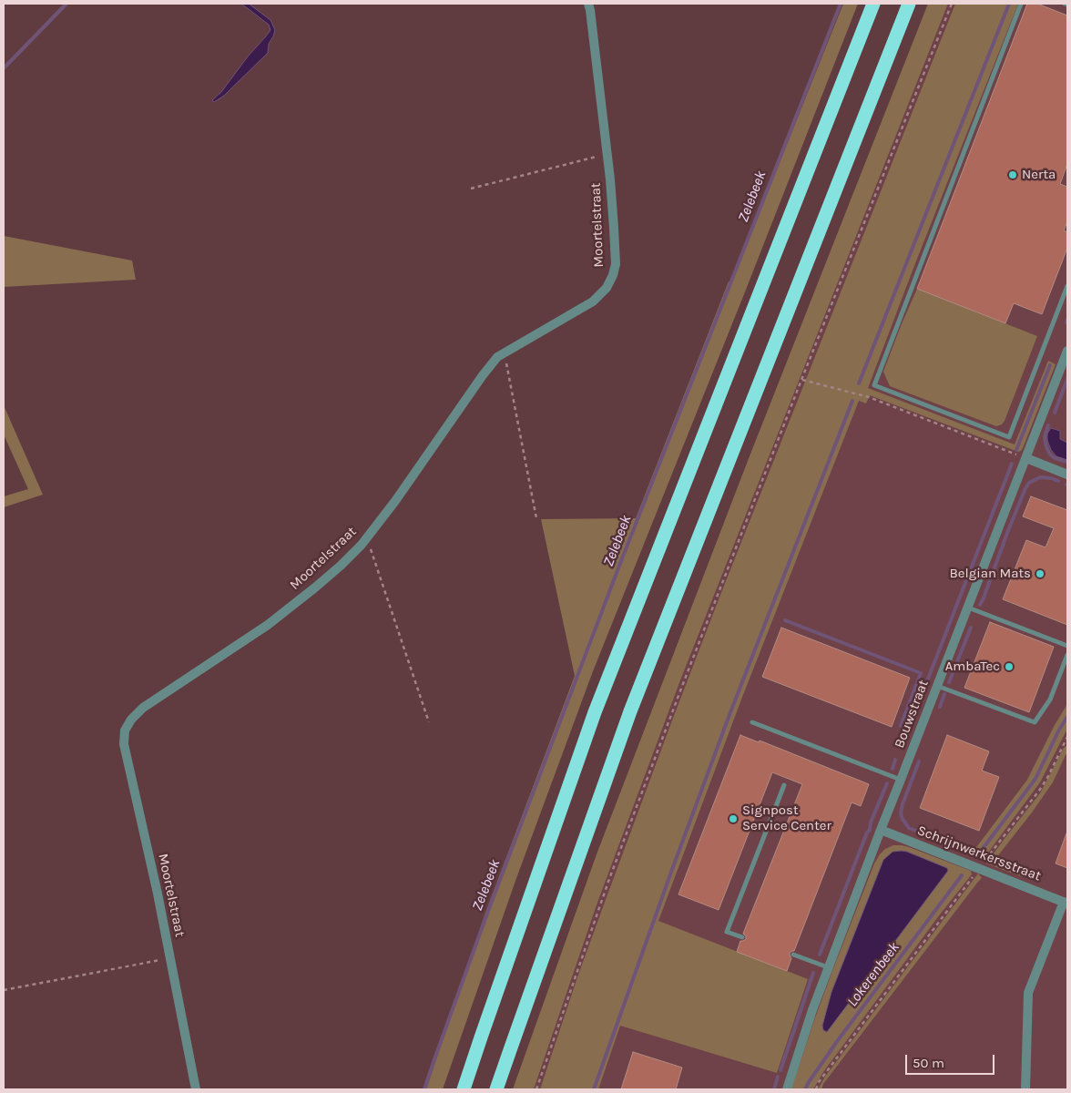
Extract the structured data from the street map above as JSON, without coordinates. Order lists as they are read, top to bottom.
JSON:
{
  "streets": {
    "street": ["Moortelstraat", "Bouwstraat", "Schrijnwerkersstraat"]
  },
  "crossings": [
    ["Bouwstraat", "Schrijnwerkersstraat"]
  ],
  "water": ["Zelebeek", "Lokerenbeek"],
  "places": [
    "Nerta",
    "Belgian Mats",
    "AmbaTec",
    "Signpost Service Center"
  ],
  "scale_bar": "50 m"
}
